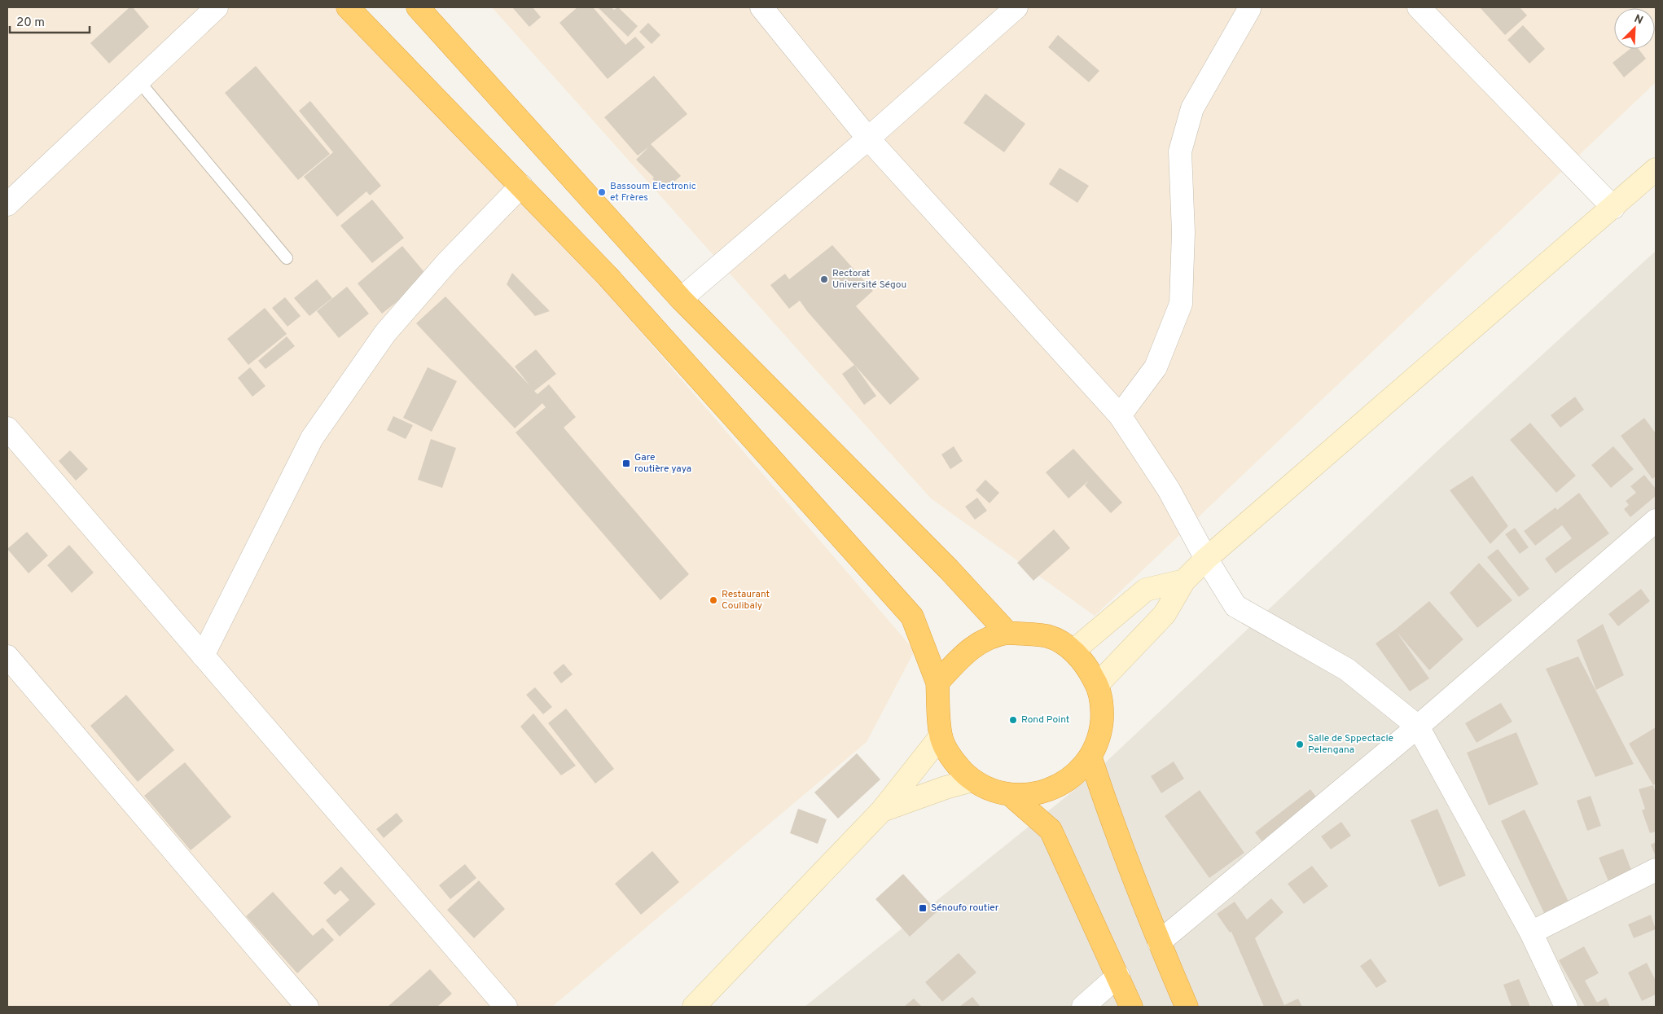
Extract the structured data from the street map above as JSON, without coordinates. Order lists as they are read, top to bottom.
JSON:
{
  "places": {
    "other": [
      "Bassoum Electronic et Frères",
      "Rectorat Université Ségou",
      "Restaurant Coulibaly",
      "Rond Point",
      "Salle de Sppectacle Pelengana"
    ],
    "transit": ["Gare routière yaya", "Sénoufo routier"]
  },
  "scale_bar": "20 m",
  "north": "top right"
}
